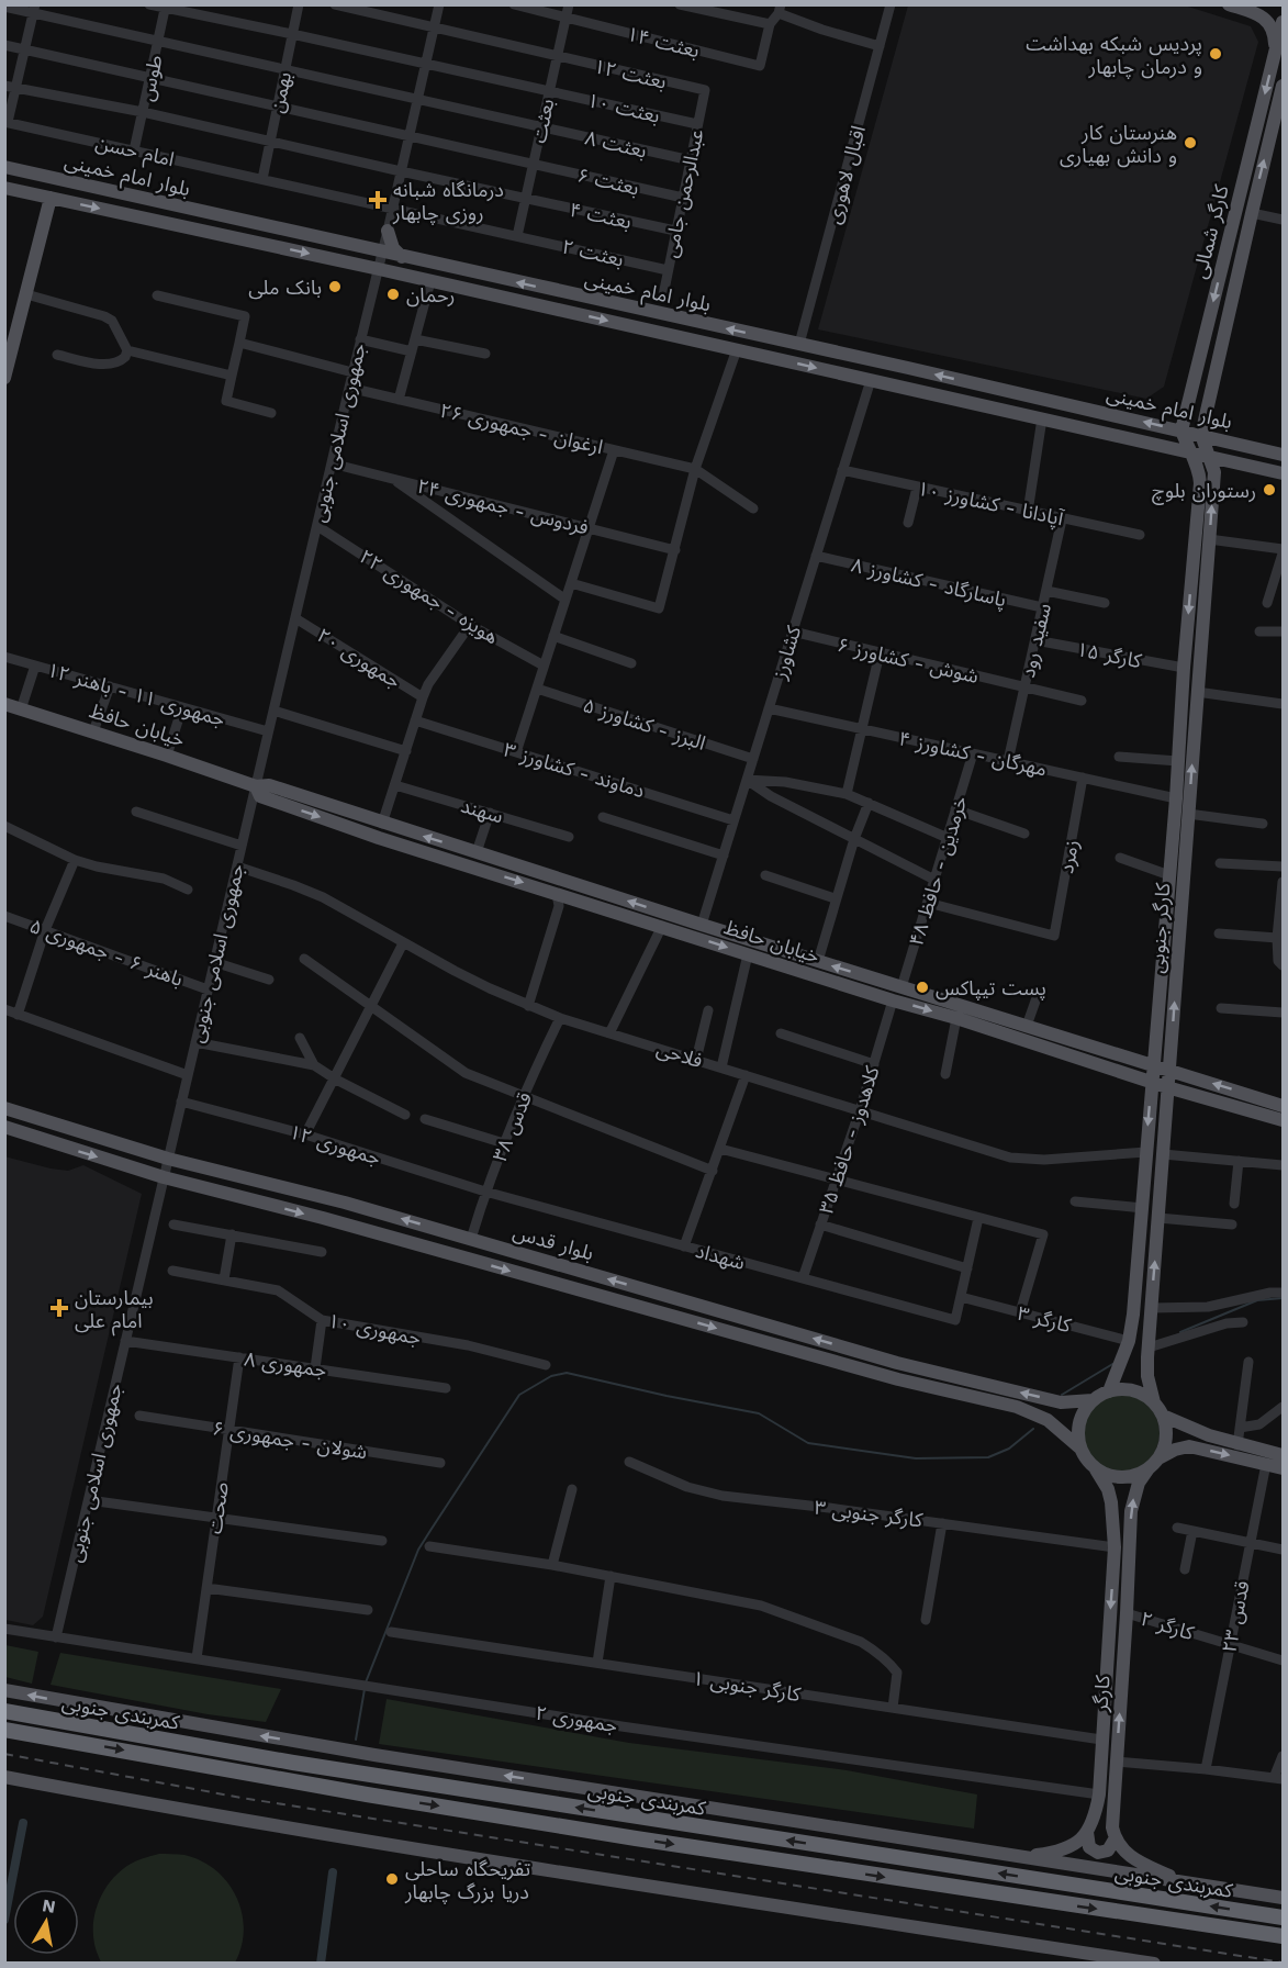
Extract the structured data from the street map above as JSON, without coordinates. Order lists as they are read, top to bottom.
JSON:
{
  "streets": {
    "highway": ["کمربندی جنوبی"],
    "main road": [
      "بلوار امام خمینی",
      "کارگر شمالی",
      "خیابان حافظ",
      "کارگر جنوبی",
      "بلوار قدس",
      "کارگر"
    ],
    "street": [
      "بعثت ۱۴",
      "بعثت ۱۲",
      "طوس",
      "بهمن",
      "بعثت ۱۰",
      "بعثت",
      "بعثت ۸",
      "امام حسن",
      "اقبال لاهوری",
      "بعثت ۶",
      "عبدالرحمن جامی",
      "بعثت ۴",
      "بعثت ۲",
      "ارغوان - جمهوری ۲۶",
      "جمهوری اسلامی جنوبی",
      "آپادانا - کشاورز ۱۰",
      "فردوس - جمهوری ۲۴",
      "پاسارگاد - کشاورز ۸",
      "هویزه - جمهوری ۲۲",
      "سفید رود",
      "کشاورز",
      "کارگر ۱۵",
      "جمهوری ۲۰",
      "شوش - کشاورز ۶",
      "جمهوری ۱۱ - باهنر ۱۲",
      "البرز - کشاورز ۵",
      "مهرگان - کشاورز ۴",
      "دماوند - کشاورز ۳",
      "سهند",
      "زمرد",
      "خرمدین - حافظ ۴۸",
      "باهنر ۶ - جمهوری ۵",
      "فلاحی",
      "قدس ۳۸",
      "کلاهدوز - حافظ ۳۵",
      "جمهوری ۱۲",
      "شهداد",
      "کارگر ۳",
      "جمهوری ۱۰",
      "جمهوری ۸",
      "شولان - جمهوری ۶",
      "صحت",
      "کارگر جنوبی ۳",
      "قدس ۲۳",
      "کارگر ۲",
      "کارگر جنوبی ۱",
      "جمهوری ۲"
    ]
  },
  "crossings": [
    ["بعثت ۱۴", "بعثت"],
    ["بعثت ۱۲", "بعثت"],
    ["بعثت ۱۲", "عبدالرحمن جامی"],
    ["بعثت ۱۲", "جمهوری اسلامی جنوبی"],
    ["طوس", "بعثت ۱۰"],
    ["طوس", "بعثت ۸"],
    ["طوس", "امام حسن"],
    ["طوس", "بعثت ۶"],
    ["طوس", "بعثت ۴"],
    ["بهمن", "بعثت ۱۰"],
    ["بهمن", "بعثت ۸"],
    ["بهمن", "امام حسن"],
    ["بهمن", "بعثت ۶"],
    ["بهمن", "بعثت ۴"],
    ["بعثت ۱۰", "بعثت"],
    ["بعثت ۱۰", "عبدالرحمن جامی"],
    ["بعثت ۱۰", "جمهوری اسلامی جنوبی"],
    ["بعثت", "بعثت ۸"],
    ["بعثت", "بعثت ۶"],
    ["بعثت", "بعثت ۴"],
    ["بعثت", "بعثت ۲"],
    ["بعثت ۸", "عبدالرحمن جامی"],
    ["بعثت ۸", "جمهوری اسلامی جنوبی"],
    ["امام حسن", "بعثت ۲"],
    ["امام حسن", "جمهوری اسلامی جنوبی"],
    ["بلوار امام خمینی", "اقبال لاهوری"],
    ["بلوار امام خمینی", "کارگر شمالی"],
    ["بلوار امام خمینی", "جمهوری اسلامی جنوبی"],
    ["بلوار امام خمینی", "کشاورز"],
    ["بلوار امام خمینی", "کارگر جنوبی"],
    ["بعثت ۶", "عبدالرحمن جامی"],
    ["بعثت ۶", "جمهوری اسلامی جنوبی"],
    ["عبدالرحمن جامی", "بعثت ۴"],
    ["عبدالرحمن جامی", "بعثت ۲"],
    ["بعثت ۴", "جمهوری اسلامی جنوبی"],
    ["بعثت ۲", "جمهوری اسلامی جنوبی"],
    ["ارغوان - جمهوری ۲۶", "جمهوری اسلامی جنوبی"],
    ["جمهوری اسلامی جنوبی", "فردوس - جمهوری ۲۴"],
    ["جمهوری اسلامی جنوبی", "هویزه - جمهوری ۲۲"],
    ["جمهوری اسلامی جنوبی", "جمهوری ۲۰"],
    ["جمهوری اسلامی جنوبی", "جمهوری ۱۱ - باهنر ۱۲"],
    ["جمهوری اسلامی جنوبی", "خیابان حافظ"],
    ["جمهوری اسلامی جنوبی", "باهنر ۶ - جمهوری ۵"],
    ["جمهوری اسلامی جنوبی", "فلاحی"],
    ["جمهوری اسلامی جنوبی", "جمهوری ۱۲"],
    ["جمهوری اسلامی جنوبی", "بلوار قدس"],
    ["جمهوری اسلامی جنوبی", "جمهوری ۸"],
    ["جمهوری اسلامی جنوبی", "جمهوری ۲"],
    ["آپادانا - کشاورز ۱۰", "سفید رود"],
    ["آپادانا - کشاورز ۱۰", "کشاورز"],
    ["پاسارگاد - کشاورز ۸", "سفید رود"],
    ["پاسارگاد - کشاورز ۸", "کشاورز"],
    ["سفید رود", "کارگر ۱۵"],
    ["سفید رود", "شوش - کشاورز ۶"],
    ["سفید رود", "مهرگان - کشاورز ۴"],
    ["کشاورز", "شوش - کشاورز ۶"],
    ["کشاورز", "البرز - کشاورز ۵"],
    ["کشاورز", "خیابان حافظ"],
    ["کشاورز", "مهرگان - کشاورز ۴"],
    ["کشاورز", "دماوند - کشاورز ۳"],
    ["کارگر ۱۵", "کارگر جنوبی"],
    ["خیابان حافظ", "خرمدین - حافظ ۴۸"],
    ["خیابان حافظ", "کارگر جنوبی"],
    ["خیابان حافظ", "کلاهدوز - حافظ ۳۵"],
    ["مهرگان - کشاورز ۴", "زمرد"],
    ["مهرگان - کشاورز ۴", "خرمدین - حافظ ۴۸"],
    ["مهرگان - کشاورز ۴", "کارگر جنوبی"],
    ["زمرد", "خرمدین - حافظ ۴۸"],
    ["کارگر جنوبی", "فلاحی"],
    ["کارگر جنوبی", "بلوار قدس"],
    ["کارگر جنوبی", "کارگر ۳"],
    ["کارگر جنوبی", "کارگر"],
    ["فلاحی", "قدس ۳۸"],
    ["فلاحی", "کلاهدوز - حافظ ۳۵"],
    ["قدس ۳۸", "جمهوری ۱۲"],
    ["قدس ۳۸", "بلوار قدس"],
    ["قدس ۳۸", "شهداد"],
    ["کلاهدوز - حافظ ۳۵", "شهداد"],
    ["جمهوری ۱۲", "شهداد"],
    ["بلوار قدس", "کارگر"],
    ["شهداد", "کارگر ۳"],
    ["جمهوری ۸", "صحت"],
    ["شولان - جمهوری ۶", "صحت"],
    ["صحت", "جمهوری ۲"],
    ["کارگر جنوبی ۳", "کارگر"],
    ["قدس ۲۳", "کارگر ۲"],
    ["کارگر ۲", "کارگر"],
    ["کارگر جنوبی ۱", "کارگر"],
    ["کارگر", "جمهوری ۲"]
  ],
  "places": {
    "other": [
      "پردیس شبکه بهداشت و درمان چابهار",
      "هنرستان کار و دانش بهیاری",
      "بانک ملی",
      "رحمان",
      "رستوران بلوچ",
      "پست تیپاکس",
      "تفریحگاه ساحلی دریا بزرگ چابهار"
    ],
    "health": ["درمانگاه شبانه روزی چابهار", "بیمارستان امام علی"]
  },
  "north": "top"
}
